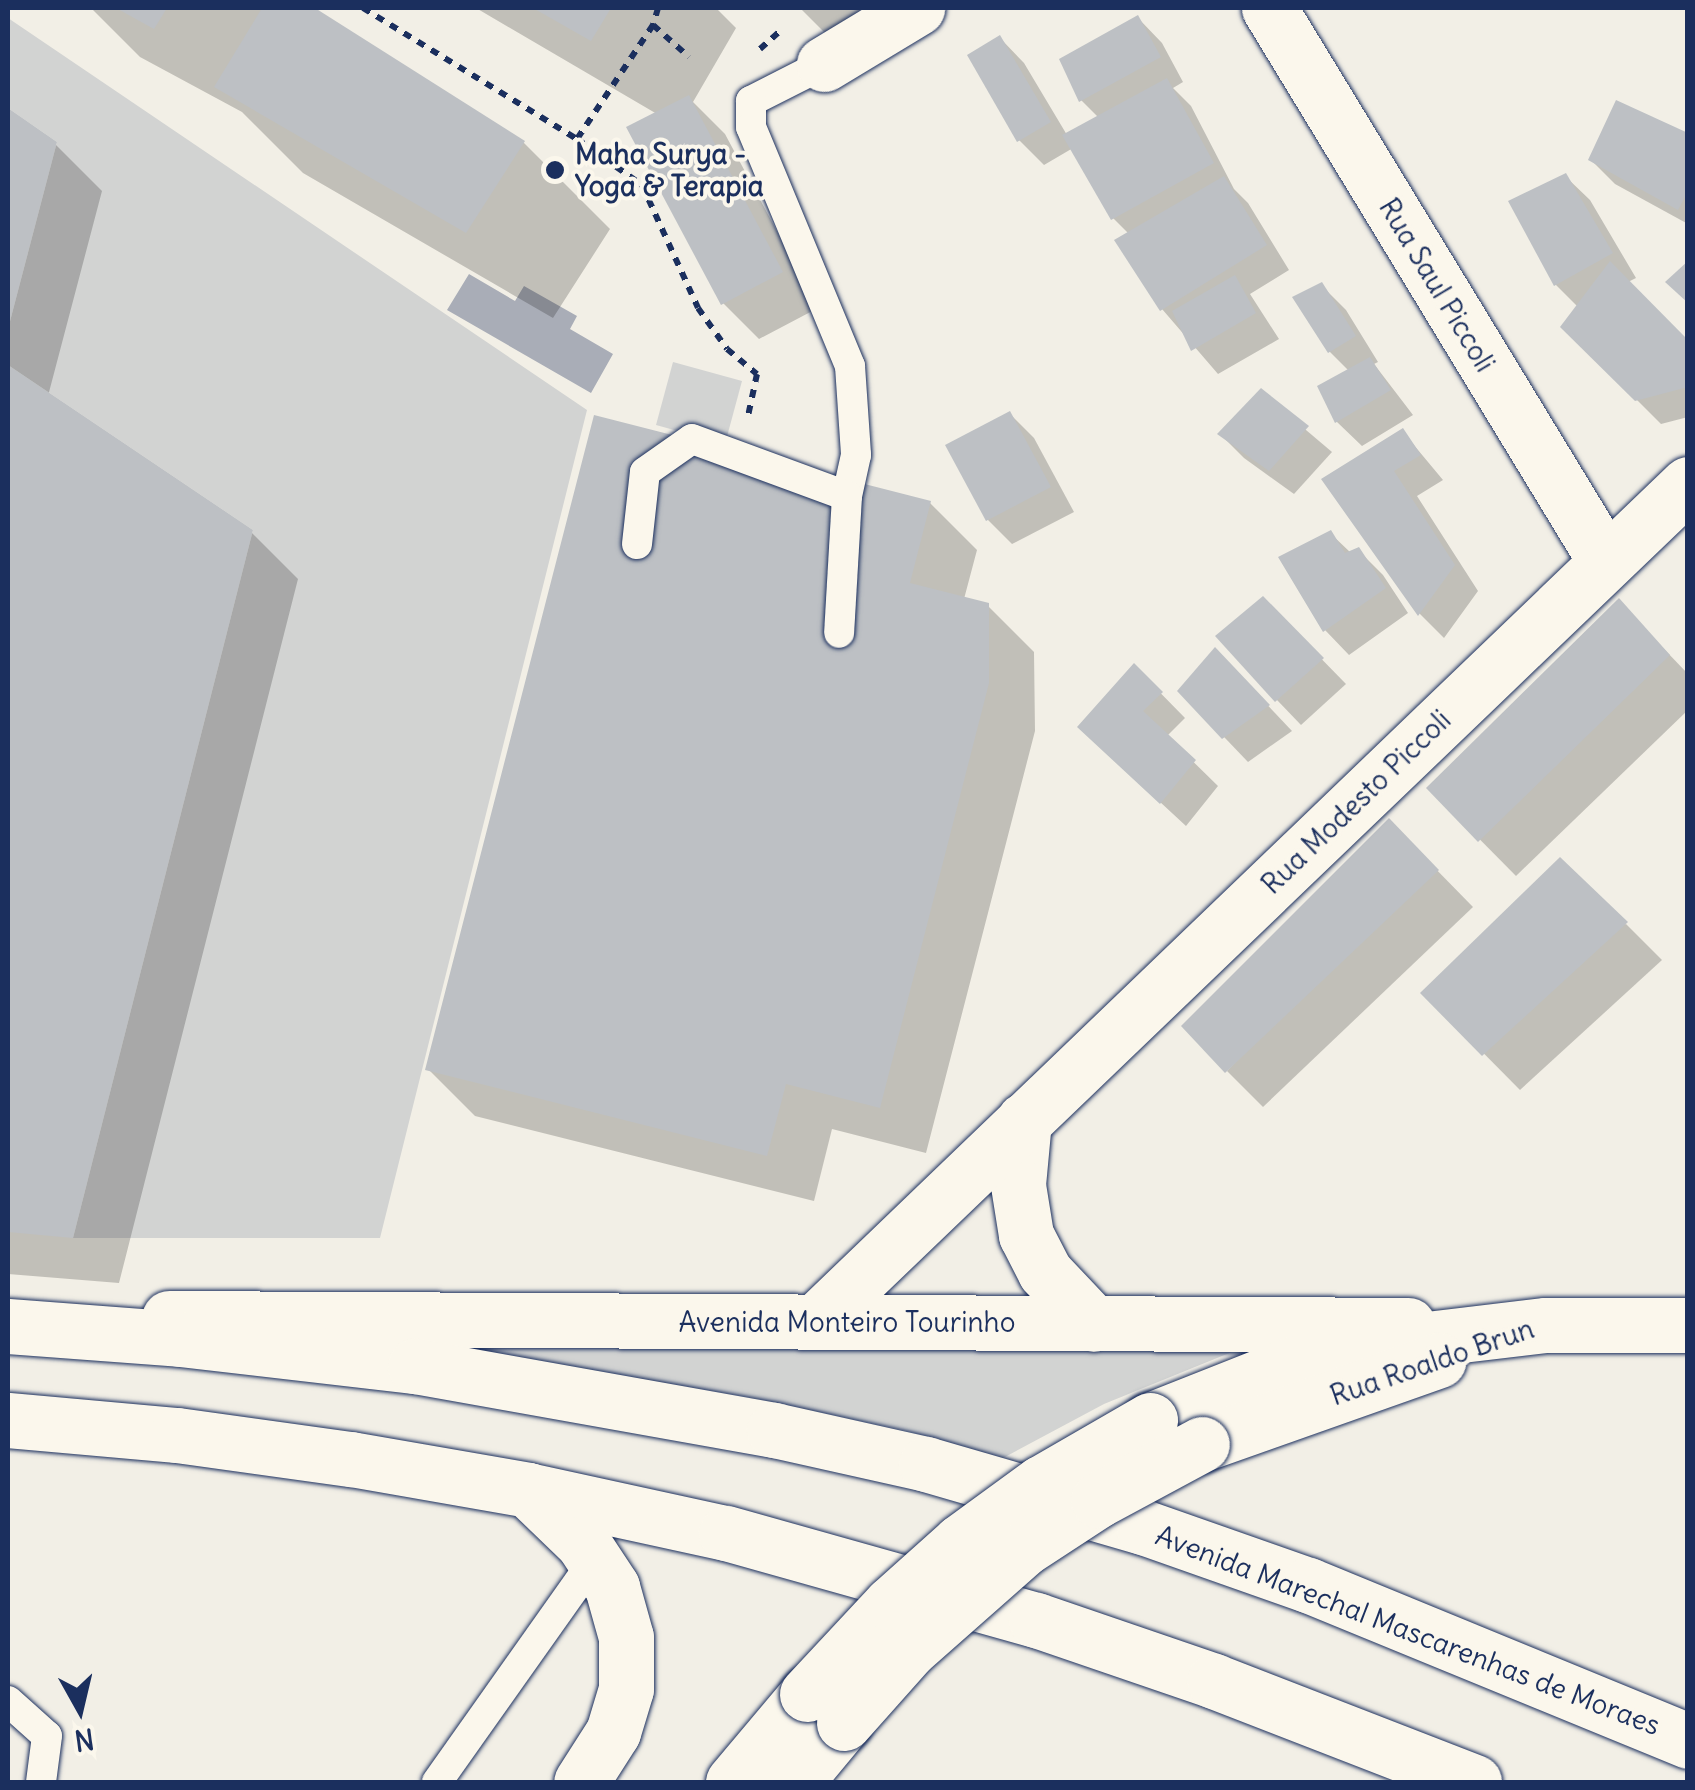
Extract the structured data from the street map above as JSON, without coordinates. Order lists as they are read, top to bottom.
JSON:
{
  "streets": {
    "main road": [
      "Rua Saul Piccoli",
      "Rua Modesto Piccoli",
      "Avenida Monteiro Tourinho",
      "Rua Roaldo Brun",
      "Avenida Marechal Mascarenhas de Moraes"
    ]
  },
  "crossings": [
    ["Rua Saul Piccoli", "Rua Modesto Piccoli"],
    ["Rua Modesto Piccoli", "Avenida Monteiro Tourinho"],
    ["Avenida Monteiro Tourinho", "Rua Roaldo Brun"]
  ],
  "places": ["Maha Surya - Yoga & Terapia"],
  "north": "bottom"
}
